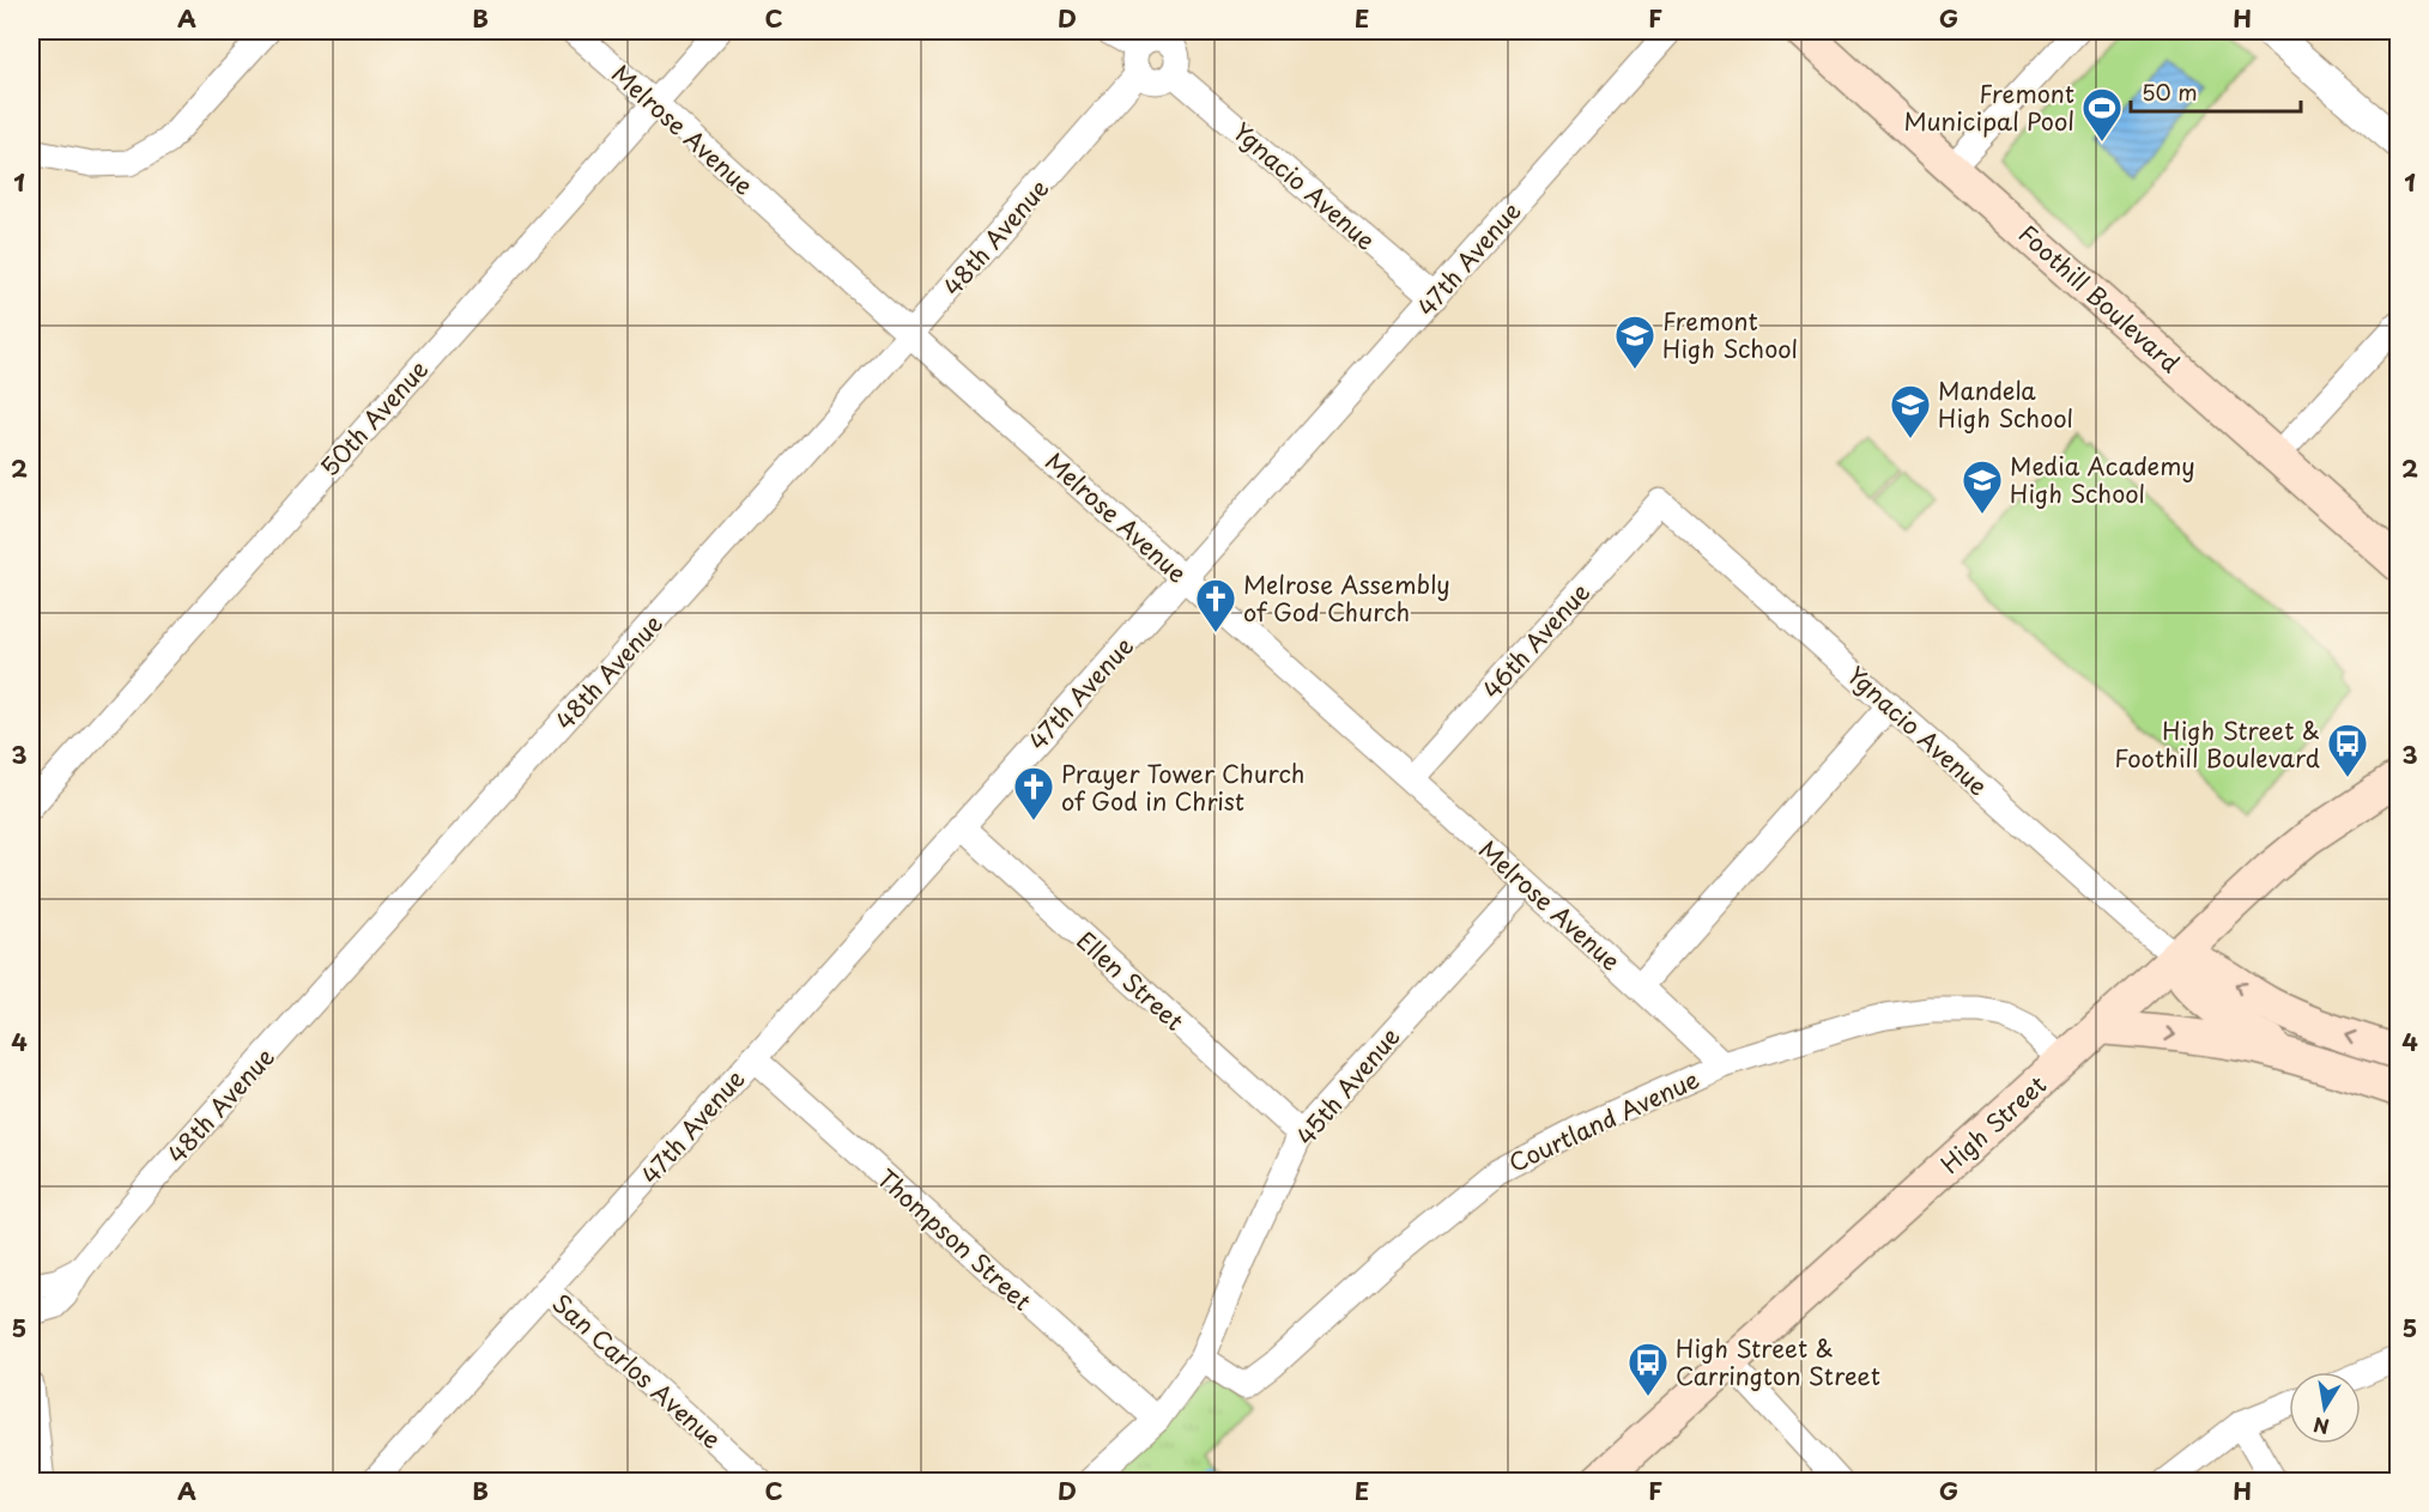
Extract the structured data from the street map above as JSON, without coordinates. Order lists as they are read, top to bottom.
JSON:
{
  "streets": {
    "main road": ["Foothill Boulevard", "High Street"],
    "street": [
      "Melrose Avenue",
      "Ygnacio Avenue",
      "48th Avenue",
      "47th Avenue",
      "50th Avenue",
      "46th Avenue",
      "Ellen Street",
      "45th Avenue",
      "Courtland Avenue",
      "Thompson Street",
      "San Carlos Avenue"
    ]
  },
  "crossings": [
    ["Melrose Avenue", "48th Avenue"],
    ["Melrose Avenue", "47th Avenue"],
    ["Melrose Avenue", "50th Avenue"],
    ["Melrose Avenue", "46th Avenue"],
    ["Melrose Avenue", "45th Avenue"],
    ["Melrose Avenue", "Courtland Avenue"],
    ["Ygnacio Avenue", "48th Avenue"],
    ["Ygnacio Avenue", "47th Avenue"],
    ["Ygnacio Avenue", "46th Avenue"],
    ["Ygnacio Avenue", "High Street"],
    ["47th Avenue", "Ellen Street"],
    ["47th Avenue", "Thompson Street"],
    ["47th Avenue", "San Carlos Avenue"],
    ["Ellen Street", "45th Avenue"],
    ["45th Avenue", "Courtland Avenue"],
    ["Courtland Avenue", "High Street"]
  ],
  "places": {
    "sports": ["Fremont Municipal Pool"],
    "school or university": ["Fremont High School", "Mandela High School", "Media Academy High School"],
    "church": ["Melrose Assembly of God Church", "Prayer Tower Church of God in Christ"],
    "bus stop": ["High Street & Foothill Boulevard", "High Street & Carrington Street"]
  },
  "scale_bar": "50 m",
  "north": "bottom",
  "grid": {
    "columns": [
      "A",
      "B",
      "C",
      "D",
      "E",
      "F",
      "G",
      "H"
    ],
    "rows": [
      "1",
      "2",
      "3",
      "4",
      "5"
    ]
  }
}
